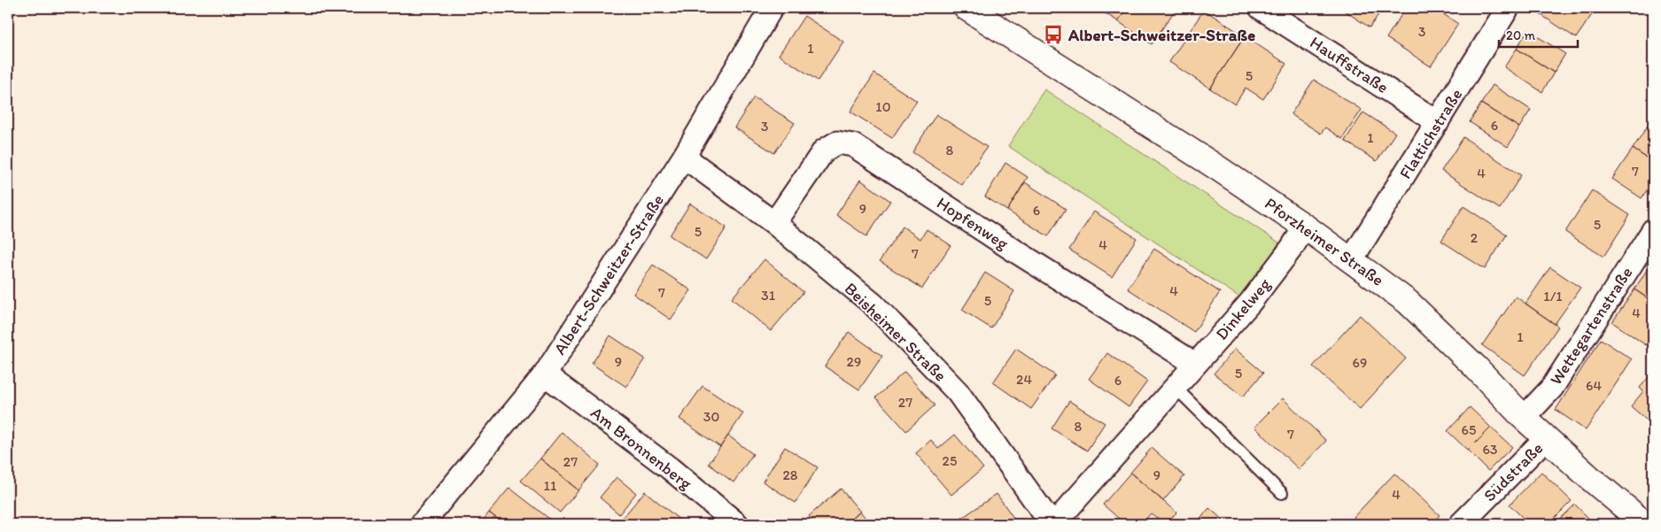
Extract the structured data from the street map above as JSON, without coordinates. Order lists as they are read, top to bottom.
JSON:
{
  "streets": {
    "street": [
      "Hauffstraße",
      "Flattichstraße",
      "Hopfenweg",
      "Pforzheimer Straße",
      "Albert-Schweitzer-Straße",
      "Dinkelweg",
      "Wettegartenstraße",
      "Beisheimer Straße",
      "Am Bronnenberg",
      "Südstraße"
    ]
  },
  "crossings": [
    ["Hauffstraße", "Flattichstraße"],
    ["Flattichstraße", "Pforzheimer Straße"],
    ["Hopfenweg", "Dinkelweg"],
    ["Hopfenweg", "Beisheimer Straße"],
    ["Pforzheimer Straße", "Dinkelweg"],
    ["Pforzheimer Straße", "Wettegartenstraße"],
    ["Pforzheimer Straße", "Südstraße"],
    ["Albert-Schweitzer-Straße", "Beisheimer Straße"],
    ["Albert-Schweitzer-Straße", "Am Bronnenberg"],
    ["Dinkelweg", "Beisheimer Straße"]
  ],
  "places": {
    "bus stop": ["Albert-Schweitzer-Straße"]
  },
  "house_numbers": [
    "3",
    "1",
    "5",
    "10",
    "6",
    "3",
    "1",
    "8",
    "7",
    "4",
    "9",
    "6",
    "5",
    "5",
    "2",
    "4",
    "7",
    "4",
    "7",
    "31",
    "1/1",
    "5",
    "4",
    "1",
    "9",
    "29",
    "69",
    "5",
    "24",
    "6",
    "64",
    "27",
    "30",
    "8",
    "65",
    "7",
    "63",
    "25",
    "27",
    "28",
    "9",
    "11",
    "4"
  ],
  "scale_bar": "20 m"
}
